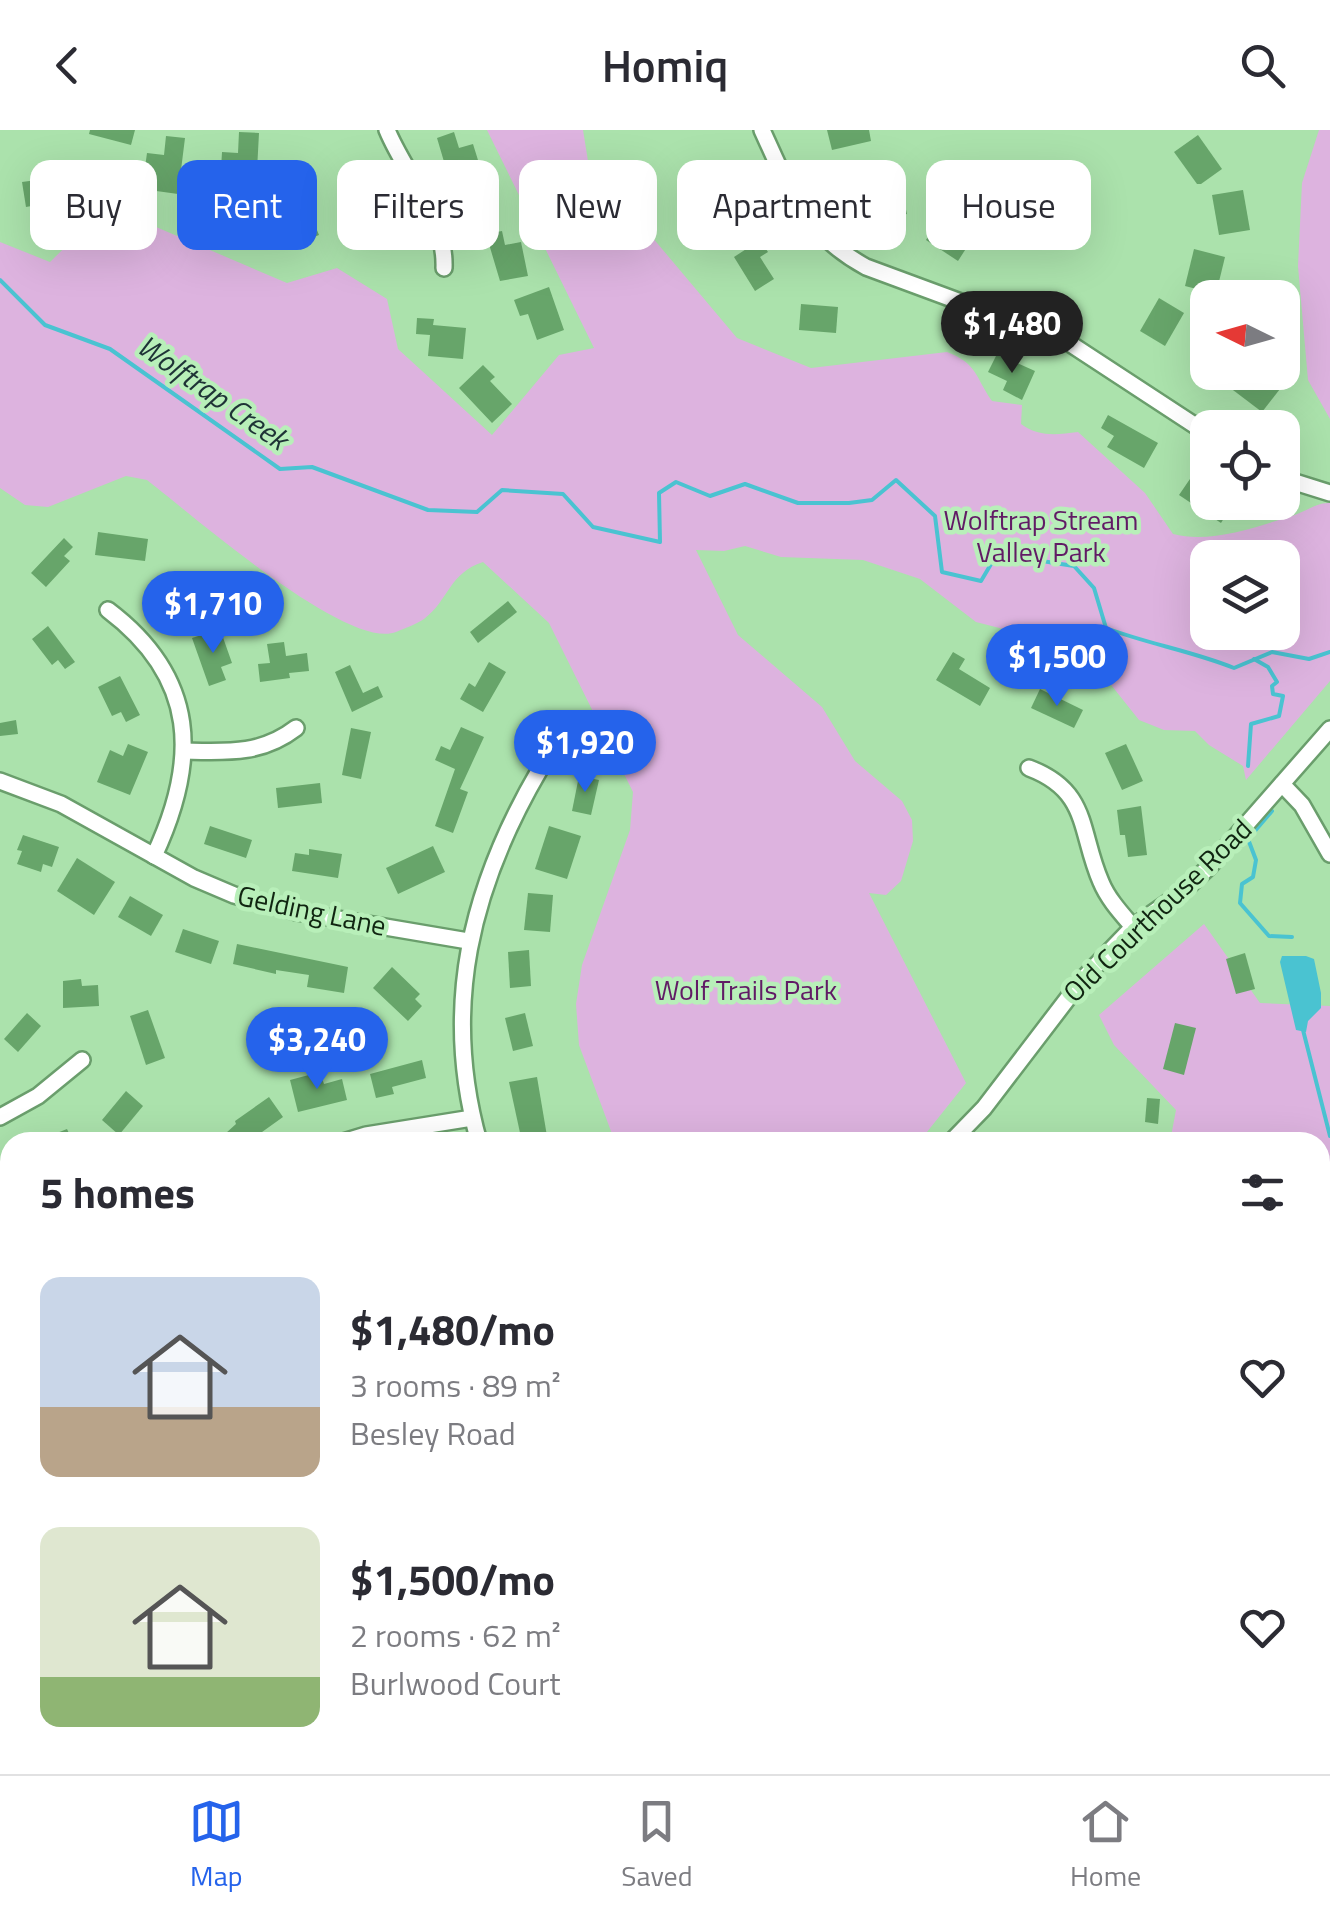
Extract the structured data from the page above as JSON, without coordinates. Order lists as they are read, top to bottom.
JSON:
{
  "streets": {
    "street": ["Gelding Lane", "Old Courthouse Road"]
  },
  "water": ["Wolftrap Creek"],
  "parks": ["Wolftrap Stream Valley Park", "Wolf Trails Park"],
  "north": "left",
  "page": {
    "header": "Homiq",
    "chip": [
      "Buy",
      "Rent",
      "Filters",
      "New",
      "Apartment",
      "House"
    ],
    "price": [
      "$1,480",
      "$1,710",
      "$1,500",
      "$1,920",
      "$3,240"
    ],
    "heading": "5 homes",
    "list": [
      {
        "name": "$1,480/mo",
        "note": "3 rooms · 89 m² · Besley Road"
      },
      {
        "name": "$1,500/mo",
        "note": "2 rooms · 62 m² · Burlwood Court"
      }
    ],
    "tabs": ["Map", "Saved", "Home"]
  }
}
